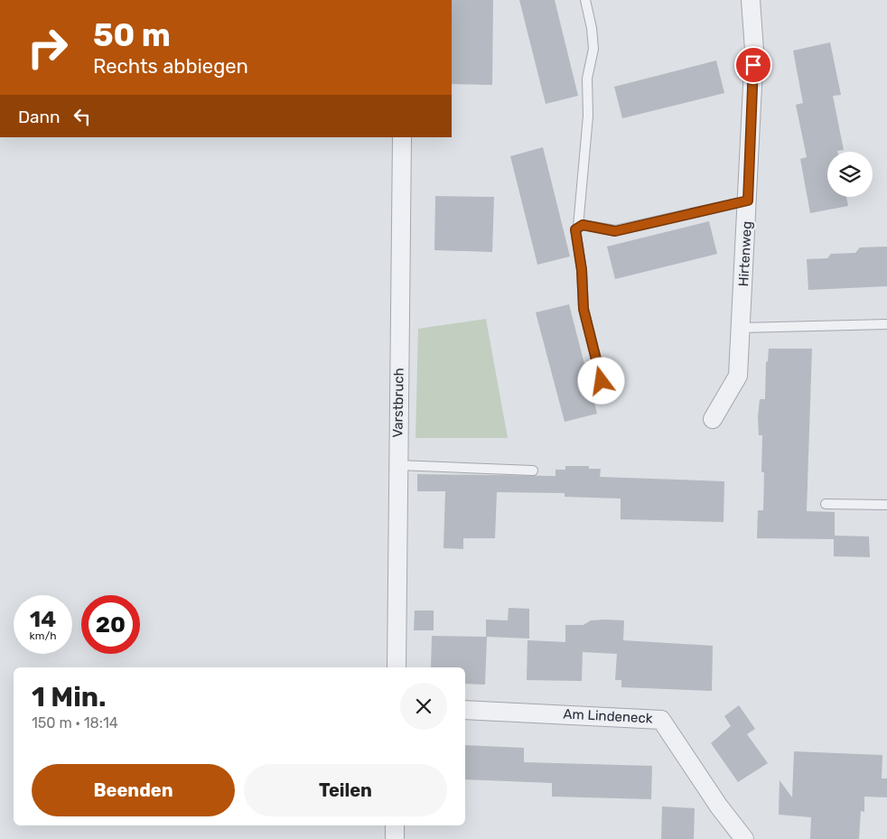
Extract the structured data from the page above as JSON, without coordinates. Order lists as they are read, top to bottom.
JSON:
{
  "streets": {
    "street": ["Hirtenweg", "Varstbruch", "Am Lindeneck"]
  },
  "page": {
    "turn": ["50 m", "Rechts abbiegen"],
    "then": "Dann",
    "speed": "14 km/h",
    "limit": "20",
    "heading": ["1 Min.", "150 m · 18:14"],
    "buttons": ["Beenden", "Teilen"]
  }
}
